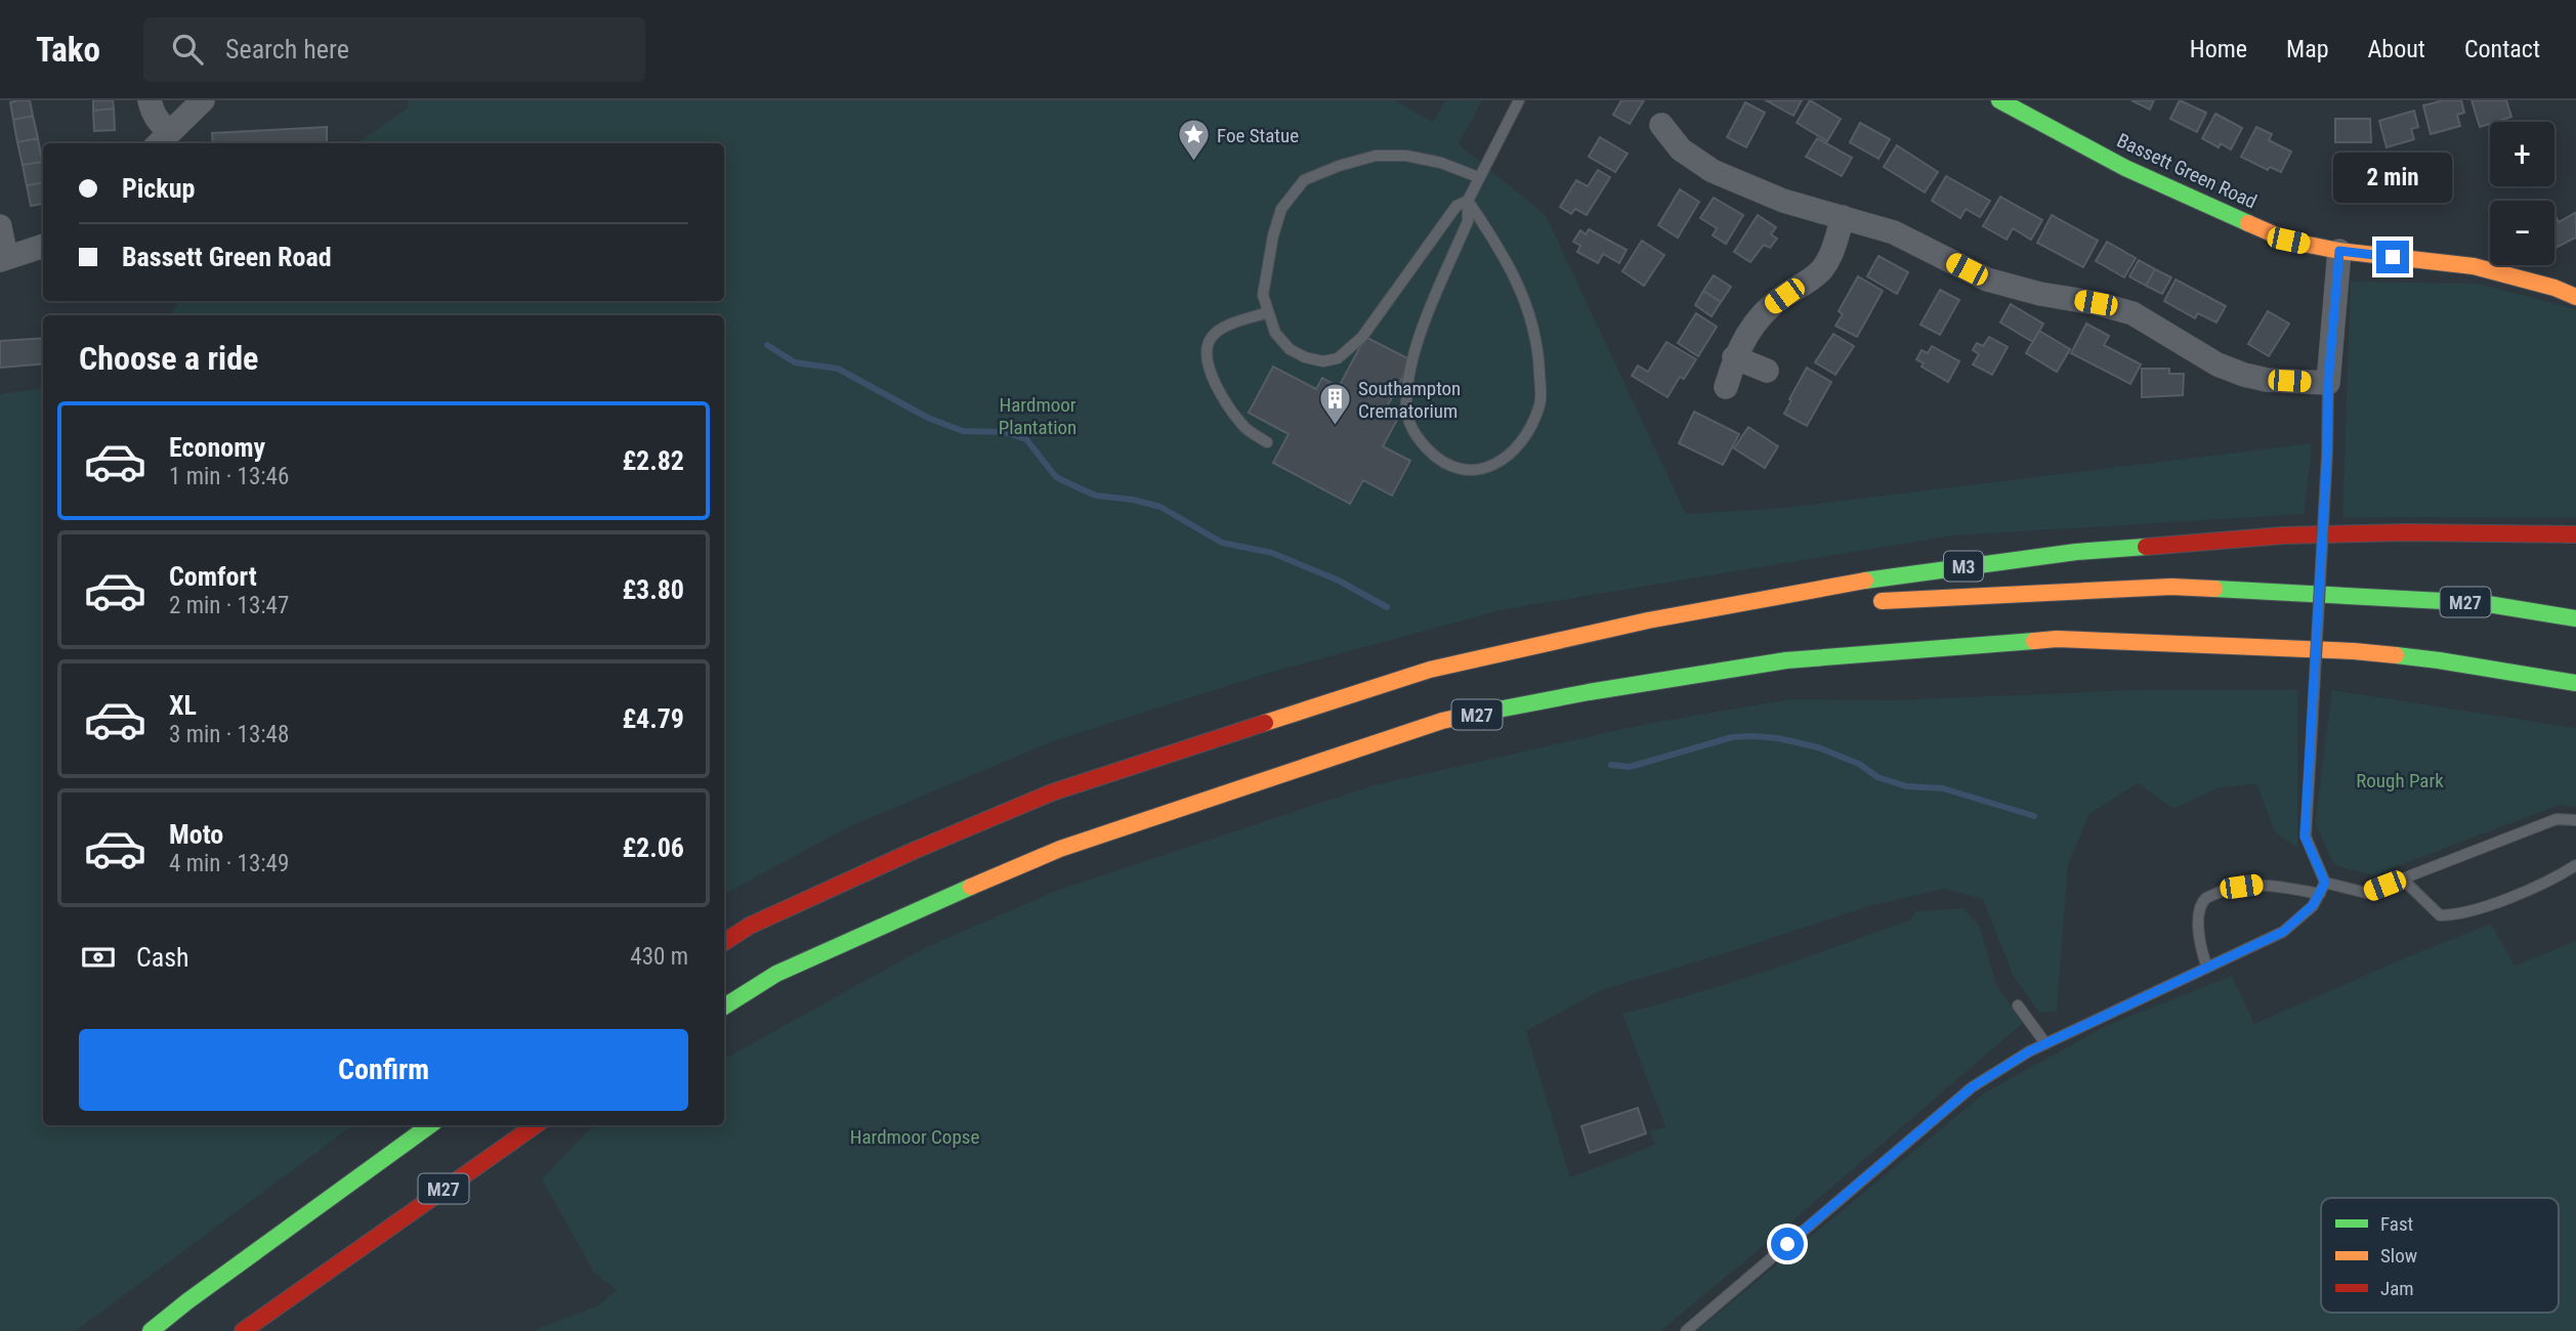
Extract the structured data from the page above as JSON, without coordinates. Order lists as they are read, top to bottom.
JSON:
{
  "streets": {
    "main road": ["Bassett Green Road", "M3", "M27"]
  },
  "parks": ["Hardmoor Plantation", "Rough Park", "Hardmoor Copse"],
  "places": {
    "place": ["Foe Statue"],
    "building": ["Southampton Crematorium"]
  },
  "legend": ["Fast", "Slow", "Jam"],
  "page": {
    "header": "Tako",
    "search": "Search here",
    "nav": [
      "Home",
      "Map",
      "About",
      "Contact"
    ],
    "map_buttons": ["+", "−"],
    "banner": ["Pickup", "Bassett Green Road"],
    "bubble": "2 min",
    "heading": "Choose a ride",
    "list": [
      {
        "name": "Economy",
        "note": "1 min · 13:46",
        "value": "£2.82"
      },
      {
        "name": "Comfort",
        "note": "2 min · 13:47",
        "value": "£3.80"
      },
      {
        "name": "XL",
        "note": "3 min · 13:48",
        "value": "£4.79"
      },
      {
        "name": "Moto",
        "note": "4 min · 13:49",
        "value": "£2.06"
      }
    ],
    "pay": ["Cash", "430 m"],
    "buttons": "Confirm"
  }
}
